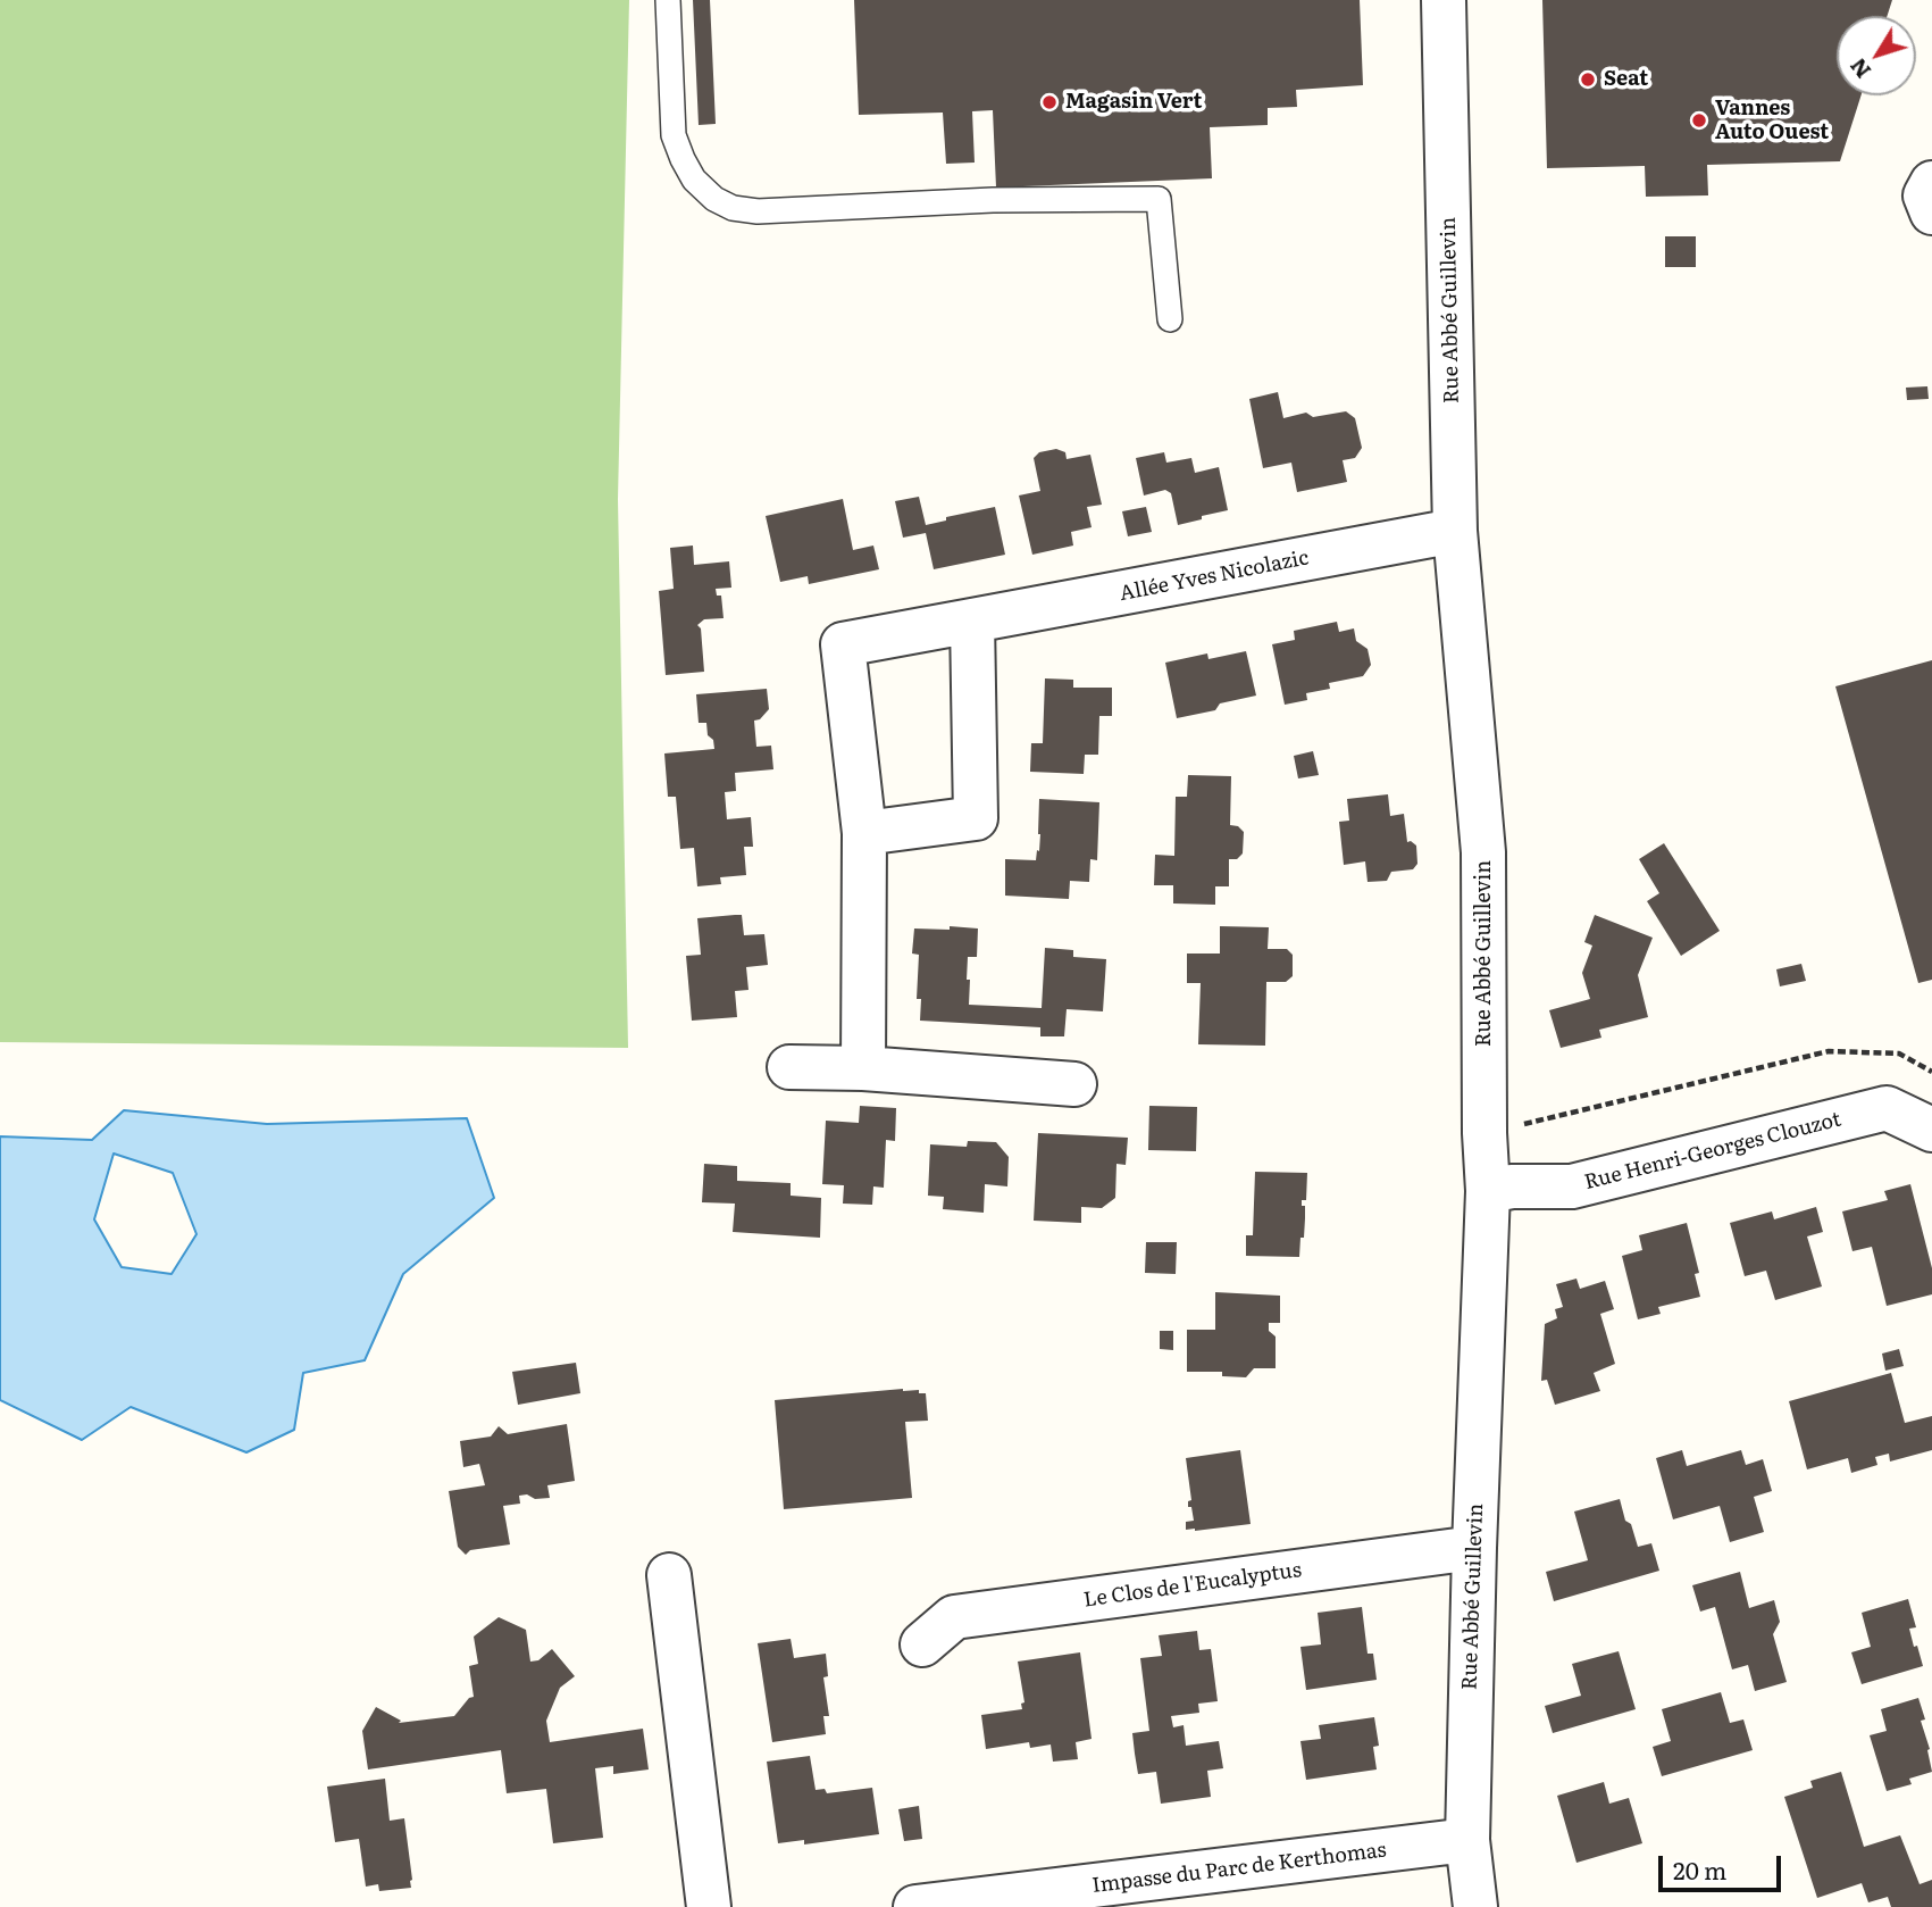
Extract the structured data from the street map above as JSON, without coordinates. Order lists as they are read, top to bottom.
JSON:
{
  "streets": {
    "street": [
      "Rue Abbé Guillevin",
      "Allée Yves Nicolazic",
      "Rue Henri-Georges Clouzot",
      "Le Clos de l'Eucalyptus",
      "Impasse du Parc de Kerthomas"
    ]
  },
  "crossings": [
    ["Rue Abbé Guillevin", "Allée Yves Nicolazic"],
    ["Rue Abbé Guillevin", "Rue Henri-Georges Clouzot"],
    ["Rue Abbé Guillevin", "Le Clos de l'Eucalyptus"],
    ["Rue Abbé Guillevin", "Impasse du Parc de Kerthomas"]
  ],
  "places": ["Seat", "Magasin Vert", "Vannes Auto Ouest"],
  "scale_bar": "20 m",
  "north": "bottom left"
}
